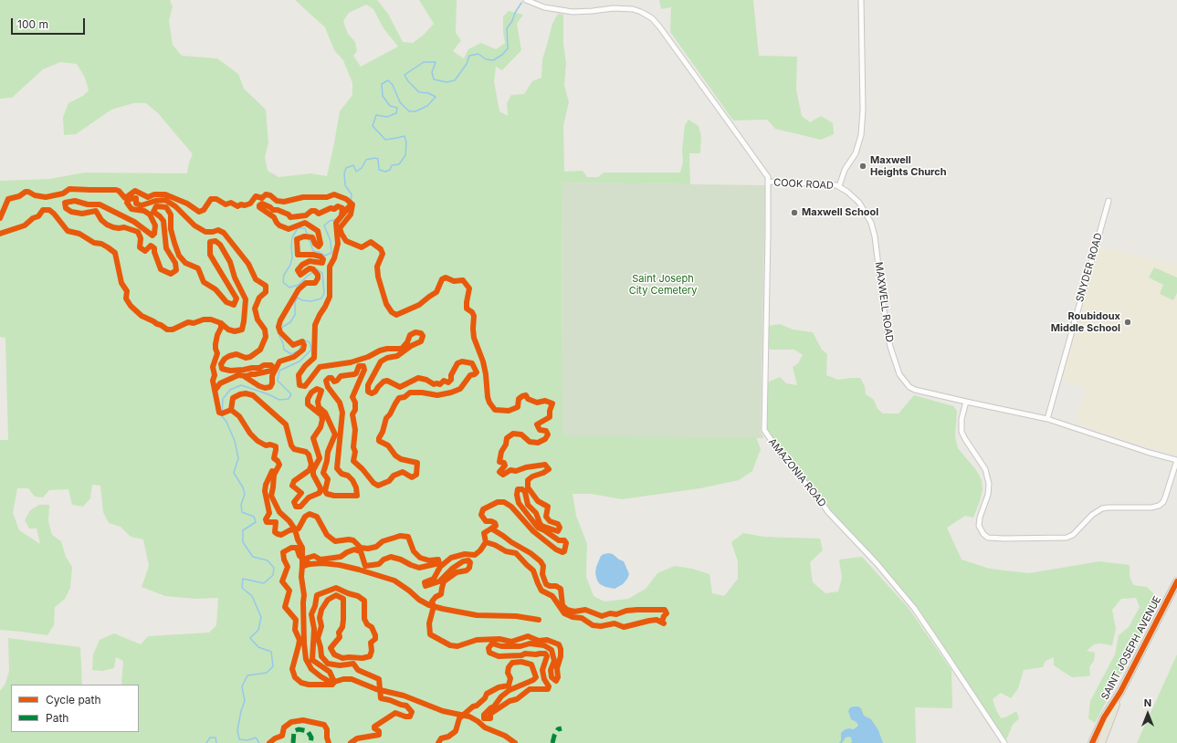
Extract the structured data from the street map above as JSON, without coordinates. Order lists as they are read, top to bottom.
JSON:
{
  "streets": {
    "main road": ["SAINT JOSEPH AVENUE"],
    "street": [
      "COOK ROAD",
      "SNYDER ROAD",
      "MAXWELL ROAD",
      "AMAZONIA ROAD"
    ]
  },
  "crossings": [
    ["COOK ROAD", "MAXWELL ROAD"],
    ["COOK ROAD", "AMAZONIA ROAD"],
    ["SNYDER ROAD", "MAXWELL ROAD"]
  ],
  "parks": ["Saint Joseph City Cemetery"],
  "places": ["Maxwell Heights Church", "Maxwell School", "Roubidoux Middle School"],
  "legend": ["Cycle path", "Path"],
  "scale_bar": "100 m",
  "north": "top"
}
